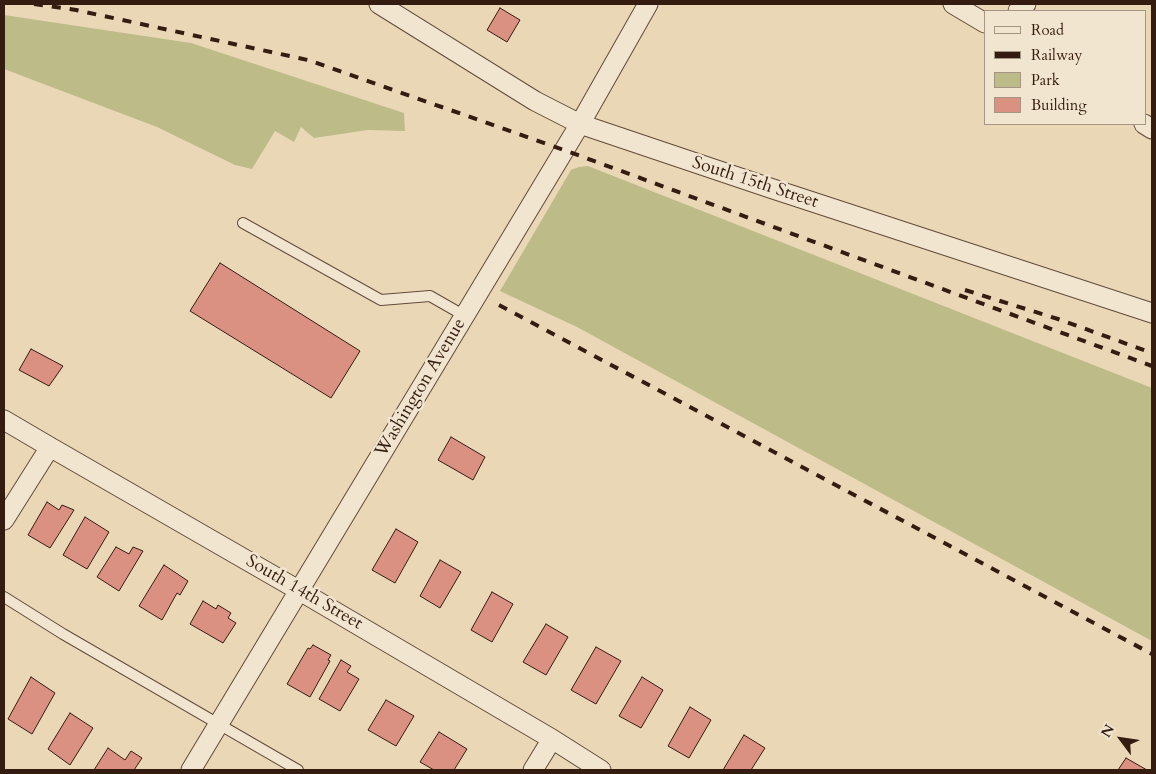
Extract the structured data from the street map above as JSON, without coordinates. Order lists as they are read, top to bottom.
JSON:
{
  "streets": {
    "street": ["South 15th Street", "Washington Avenue", "South 14th Street"]
  },
  "crossings": [
    ["South 15th Street", "Washington Avenue"],
    ["Washington Avenue", "South 14th Street"]
  ],
  "legend": [
    "Road",
    "Railway",
    "Park",
    "Building"
  ],
  "north": "top left"
}
